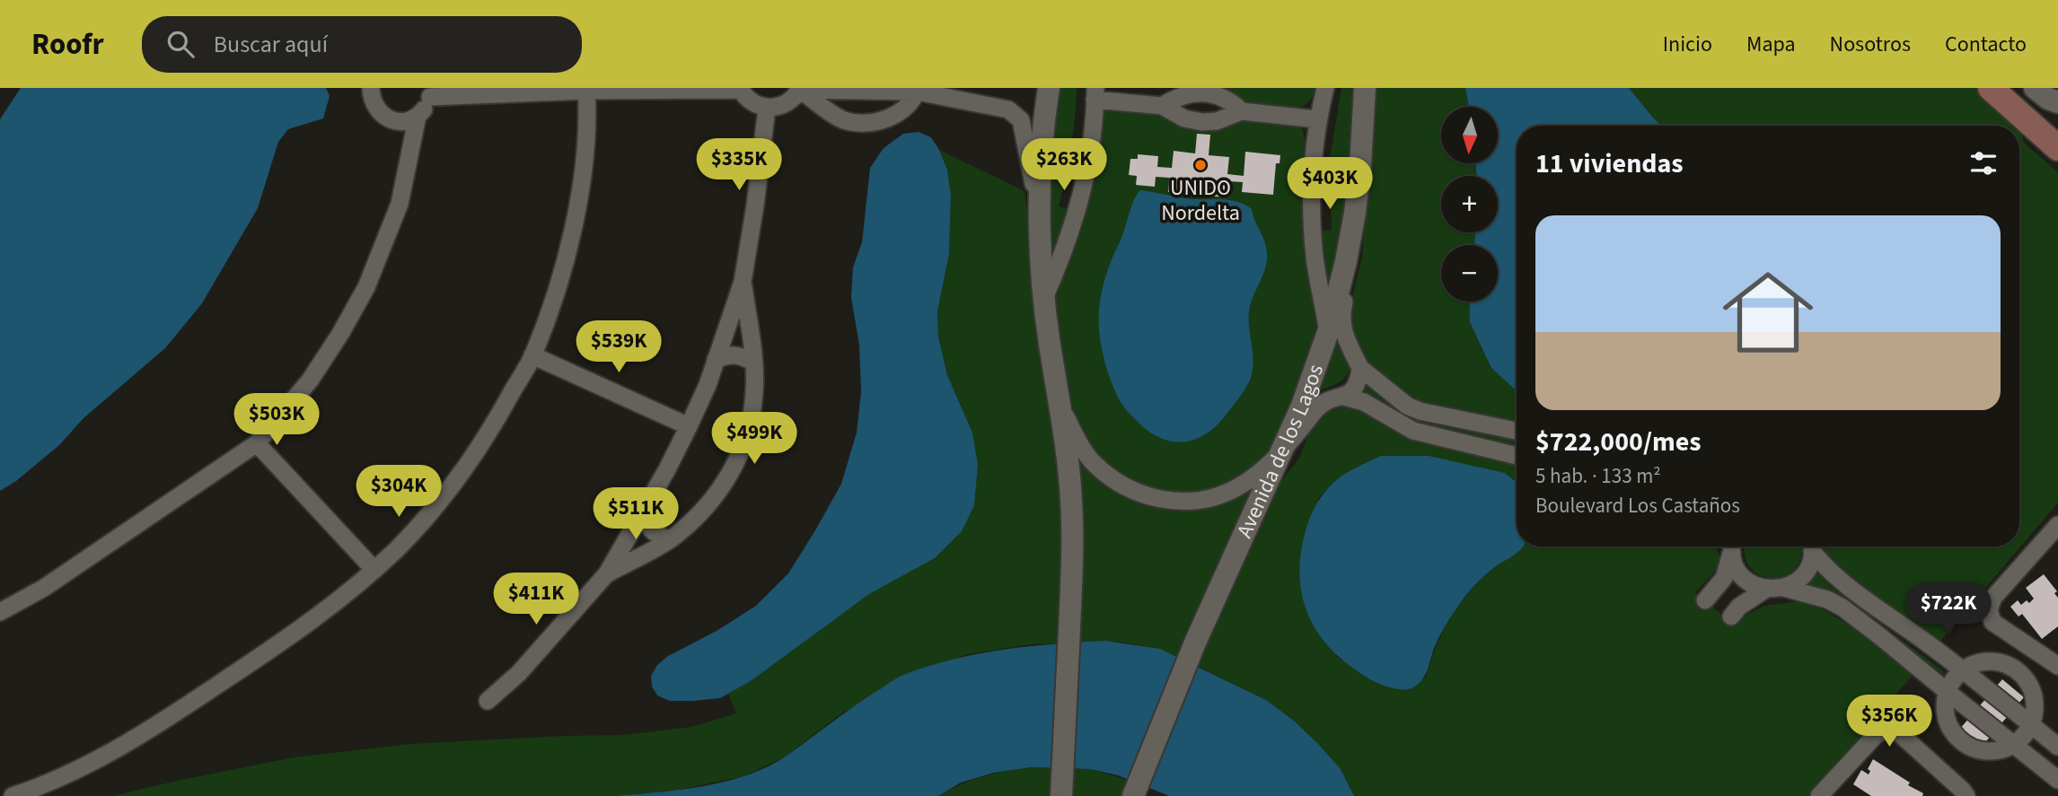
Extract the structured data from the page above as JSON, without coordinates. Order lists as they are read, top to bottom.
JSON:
{
  "streets": {
    "street": ["Avenida de los Lagos"]
  },
  "places": ["UNIDO Nordelta"],
  "north": "bottom",
  "page": {
    "header": "Roofr",
    "search": "Buscar aquí",
    "nav": [
      "Inicio",
      "Mapa",
      "Nosotros",
      "Contacto"
    ],
    "map_buttons": ["+", "−"],
    "heading": "11 viviendas",
    "price": [
      "$335K",
      "$263K",
      "$403K",
      "$539K",
      "$503K",
      "$499K",
      "$304K",
      "$511K",
      "$411K",
      "$722K",
      "$356K"
    ],
    "list": [
      {
        "name": "$722,000/mes",
        "note": "5 hab. · 133 m² · Boulevard Los Castaños"
      }
    ]
  }
}
